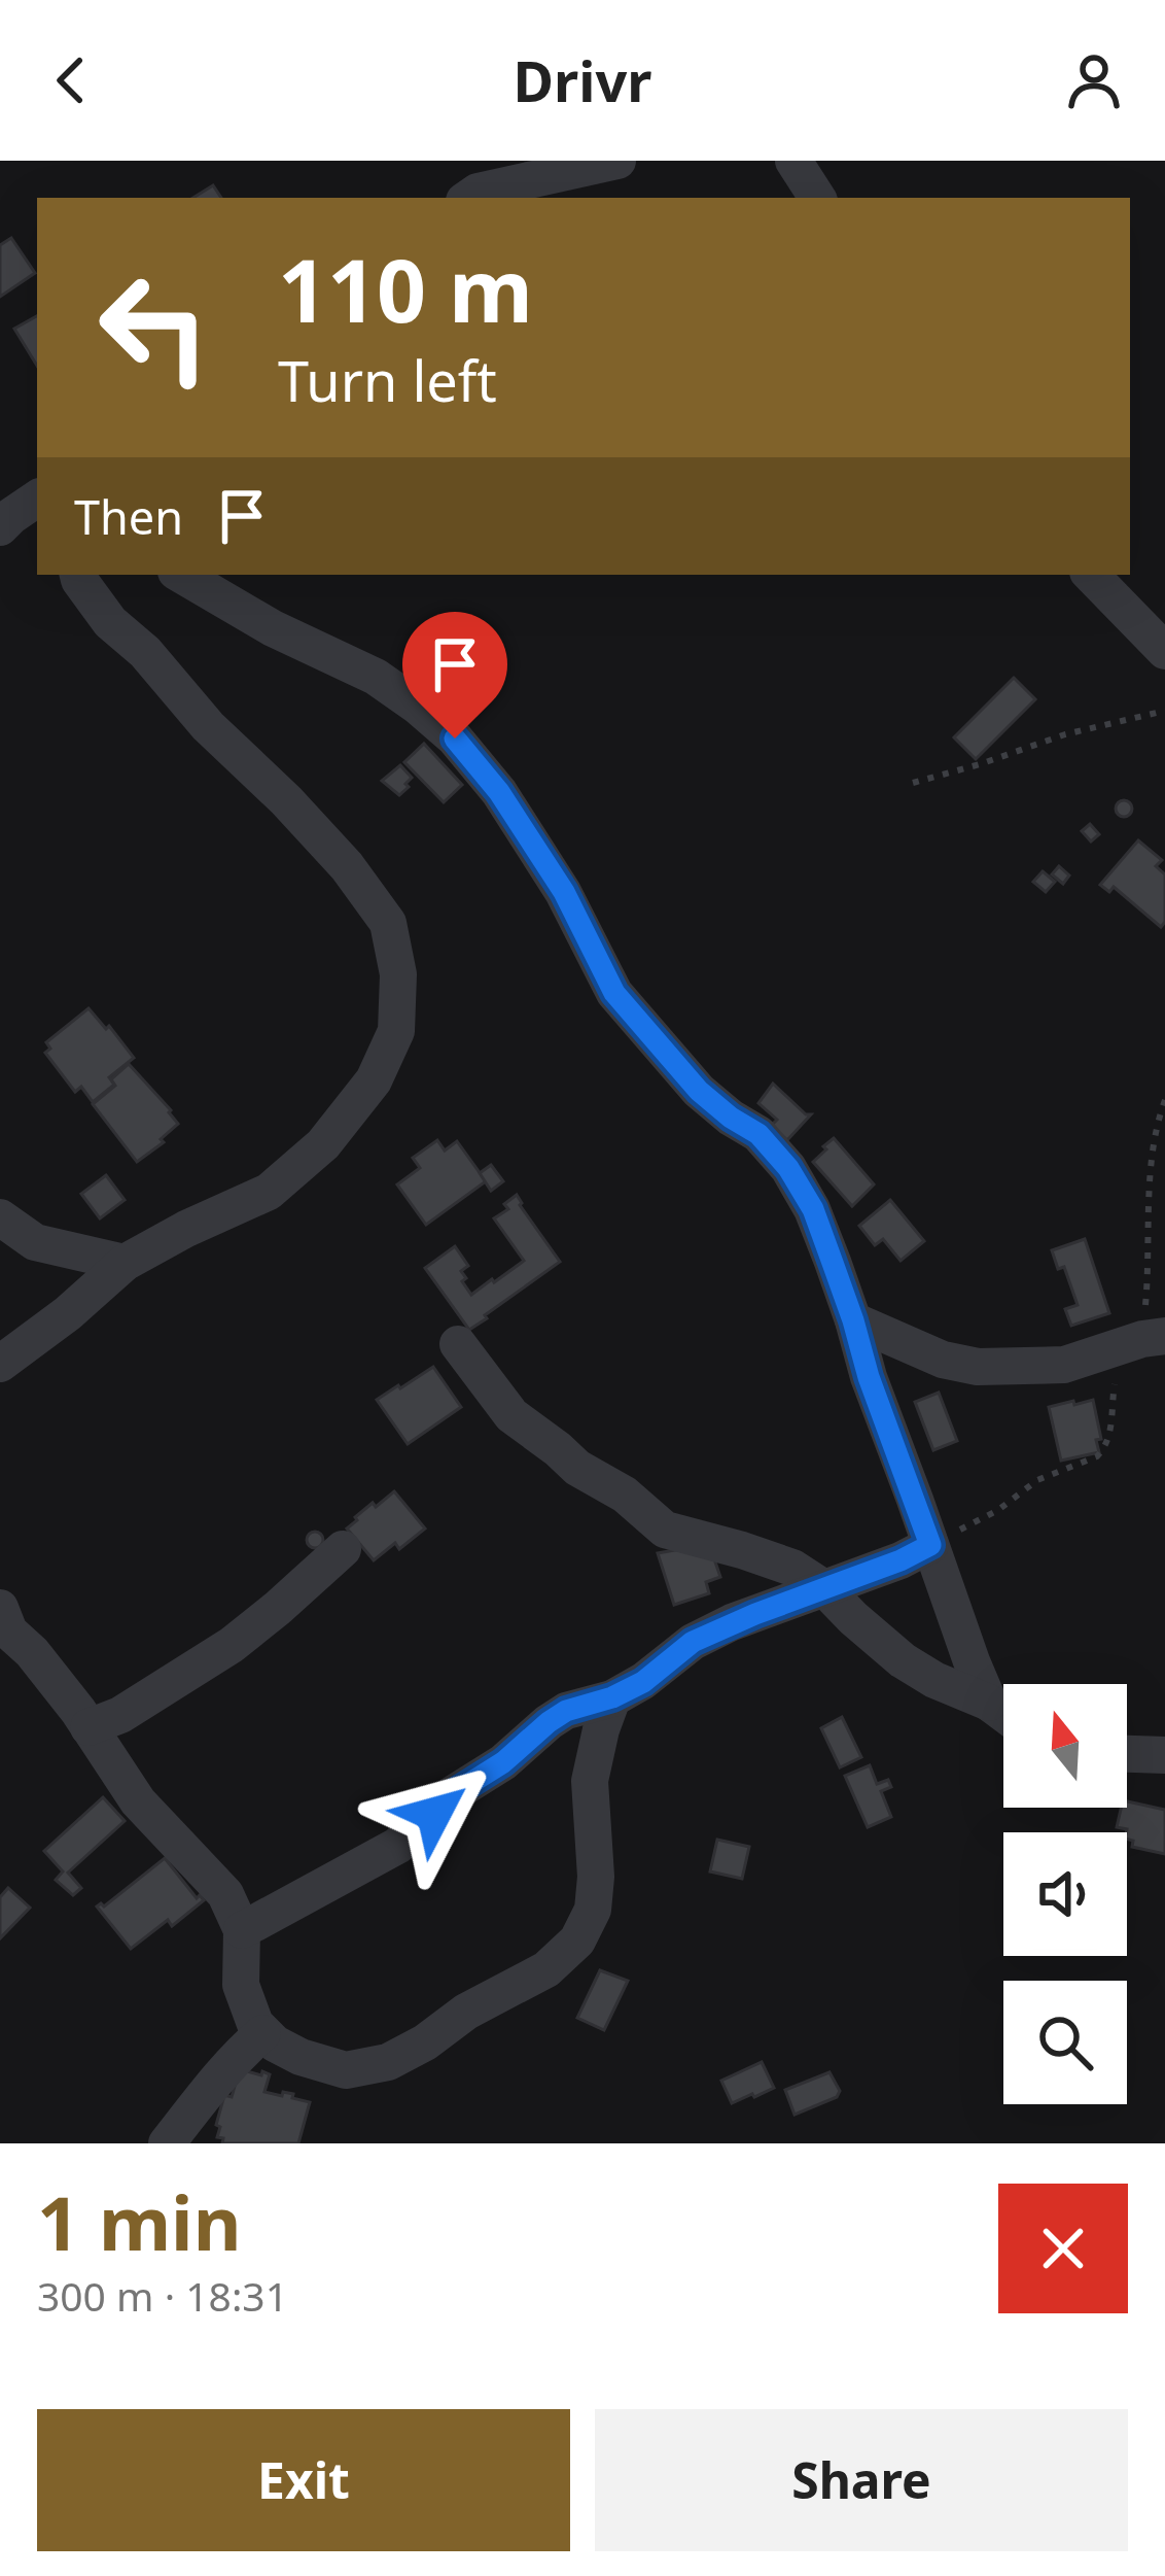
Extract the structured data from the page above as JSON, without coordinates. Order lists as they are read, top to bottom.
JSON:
{
  "north": "top",
  "page": {
    "header": "Drivr",
    "turn": ["110 m", "Turn left"],
    "then": "Then",
    "heading": ["1 min", "300 m · 18:31"],
    "buttons": ["Exit", "Share"]
  }
}
